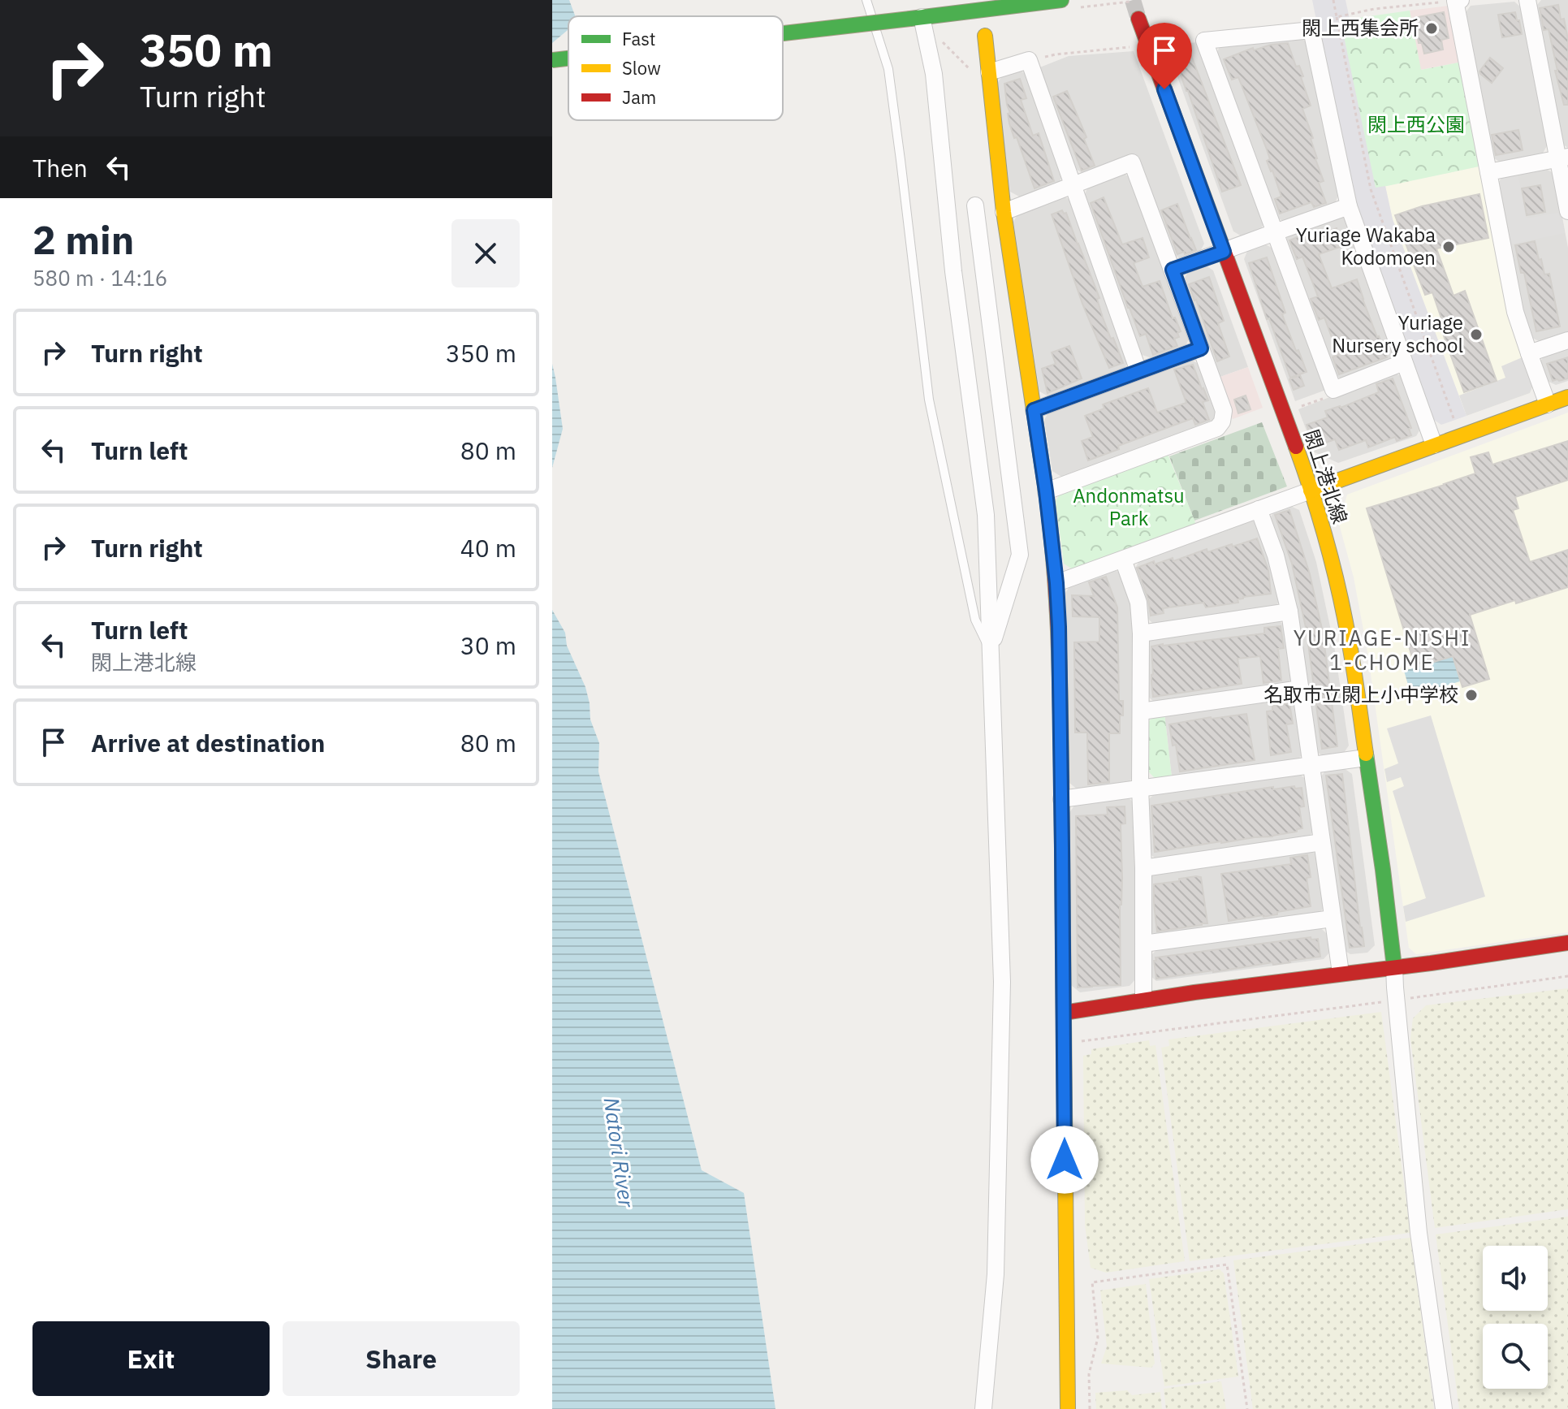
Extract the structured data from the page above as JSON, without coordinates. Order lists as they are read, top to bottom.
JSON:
{
  "streets": {
    "street": ["閖上港北線"]
  },
  "districts": ["YURIAGE-NISHI 1-CHOME"],
  "water": ["Natori River"],
  "parks": ["閖上西公園", "Andonmatsu Park"],
  "places": [
    "閖上西集会所",
    "Yuriage Wakaba Kodomoen",
    "Yuriage Nursery school",
    "名取市立閖上小中学校"
  ],
  "legend": ["Fast", "Slow", "Jam"],
  "page": {
    "turn": ["350 m", "Turn right"],
    "then": "Then",
    "heading": ["2 min", "580 m · 14:16"],
    "list": [
      {
        "name": "Turn right",
        "value": "350 m"
      },
      {
        "name": "Turn left",
        "value": "80 m"
      },
      {
        "name": "Turn right",
        "value": "40 m"
      },
      {
        "name": "Turn left",
        "note": "閖上港北線",
        "value": "30 m"
      },
      {
        "name": "Arrive at destination",
        "value": "80 m"
      }
    ],
    "buttons": ["Exit", "Share"]
  }
}
